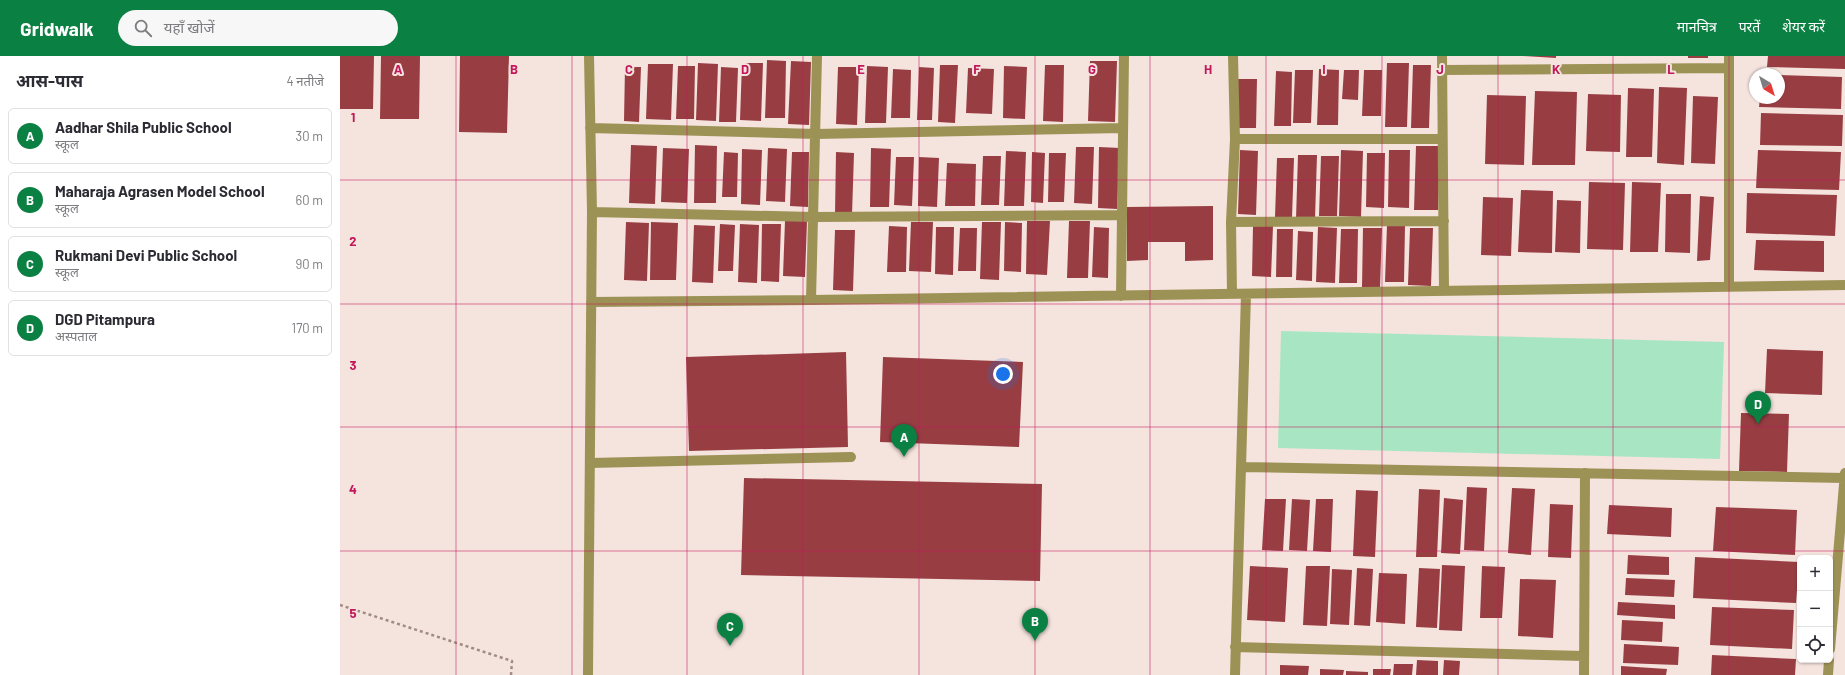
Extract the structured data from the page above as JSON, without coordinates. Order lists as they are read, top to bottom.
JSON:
{
  "north": "bottom right",
  "page": {
    "header": "Gridwalk",
    "search": "यहाँ खोजें",
    "nav": ["मानचित्र", "परतें", "शेयर करें"],
    "heading": ["आस-पास", "4 नतीजे"],
    "list": [
      {
        "mark": "A",
        "name": "Aadhar Shila Public School",
        "note": "स्कूल",
        "value": "30 m"
      },
      {
        "mark": "B",
        "name": "Maharaja Agrasen Model School",
        "note": "स्कूल",
        "value": "60 m"
      },
      {
        "mark": "C",
        "name": "Rukmani Devi Public School",
        "note": "स्कूल",
        "value": "90 m"
      },
      {
        "mark": "D",
        "name": "DGD Pitampura",
        "note": "अस्पताल",
        "value": "170 m"
      }
    ],
    "pins": [
      "D",
      "A",
      "B",
      "C"
    ],
    "map_buttons": ["+", "−"]
  },
  "grid": {
    "columns": [
      "A",
      "B",
      "C",
      "D",
      "E",
      "F",
      "G",
      "H",
      "I",
      "J",
      "K",
      "L"
    ],
    "rows": [
      "1",
      "2",
      "3",
      "4",
      "5"
    ]
  }
}
